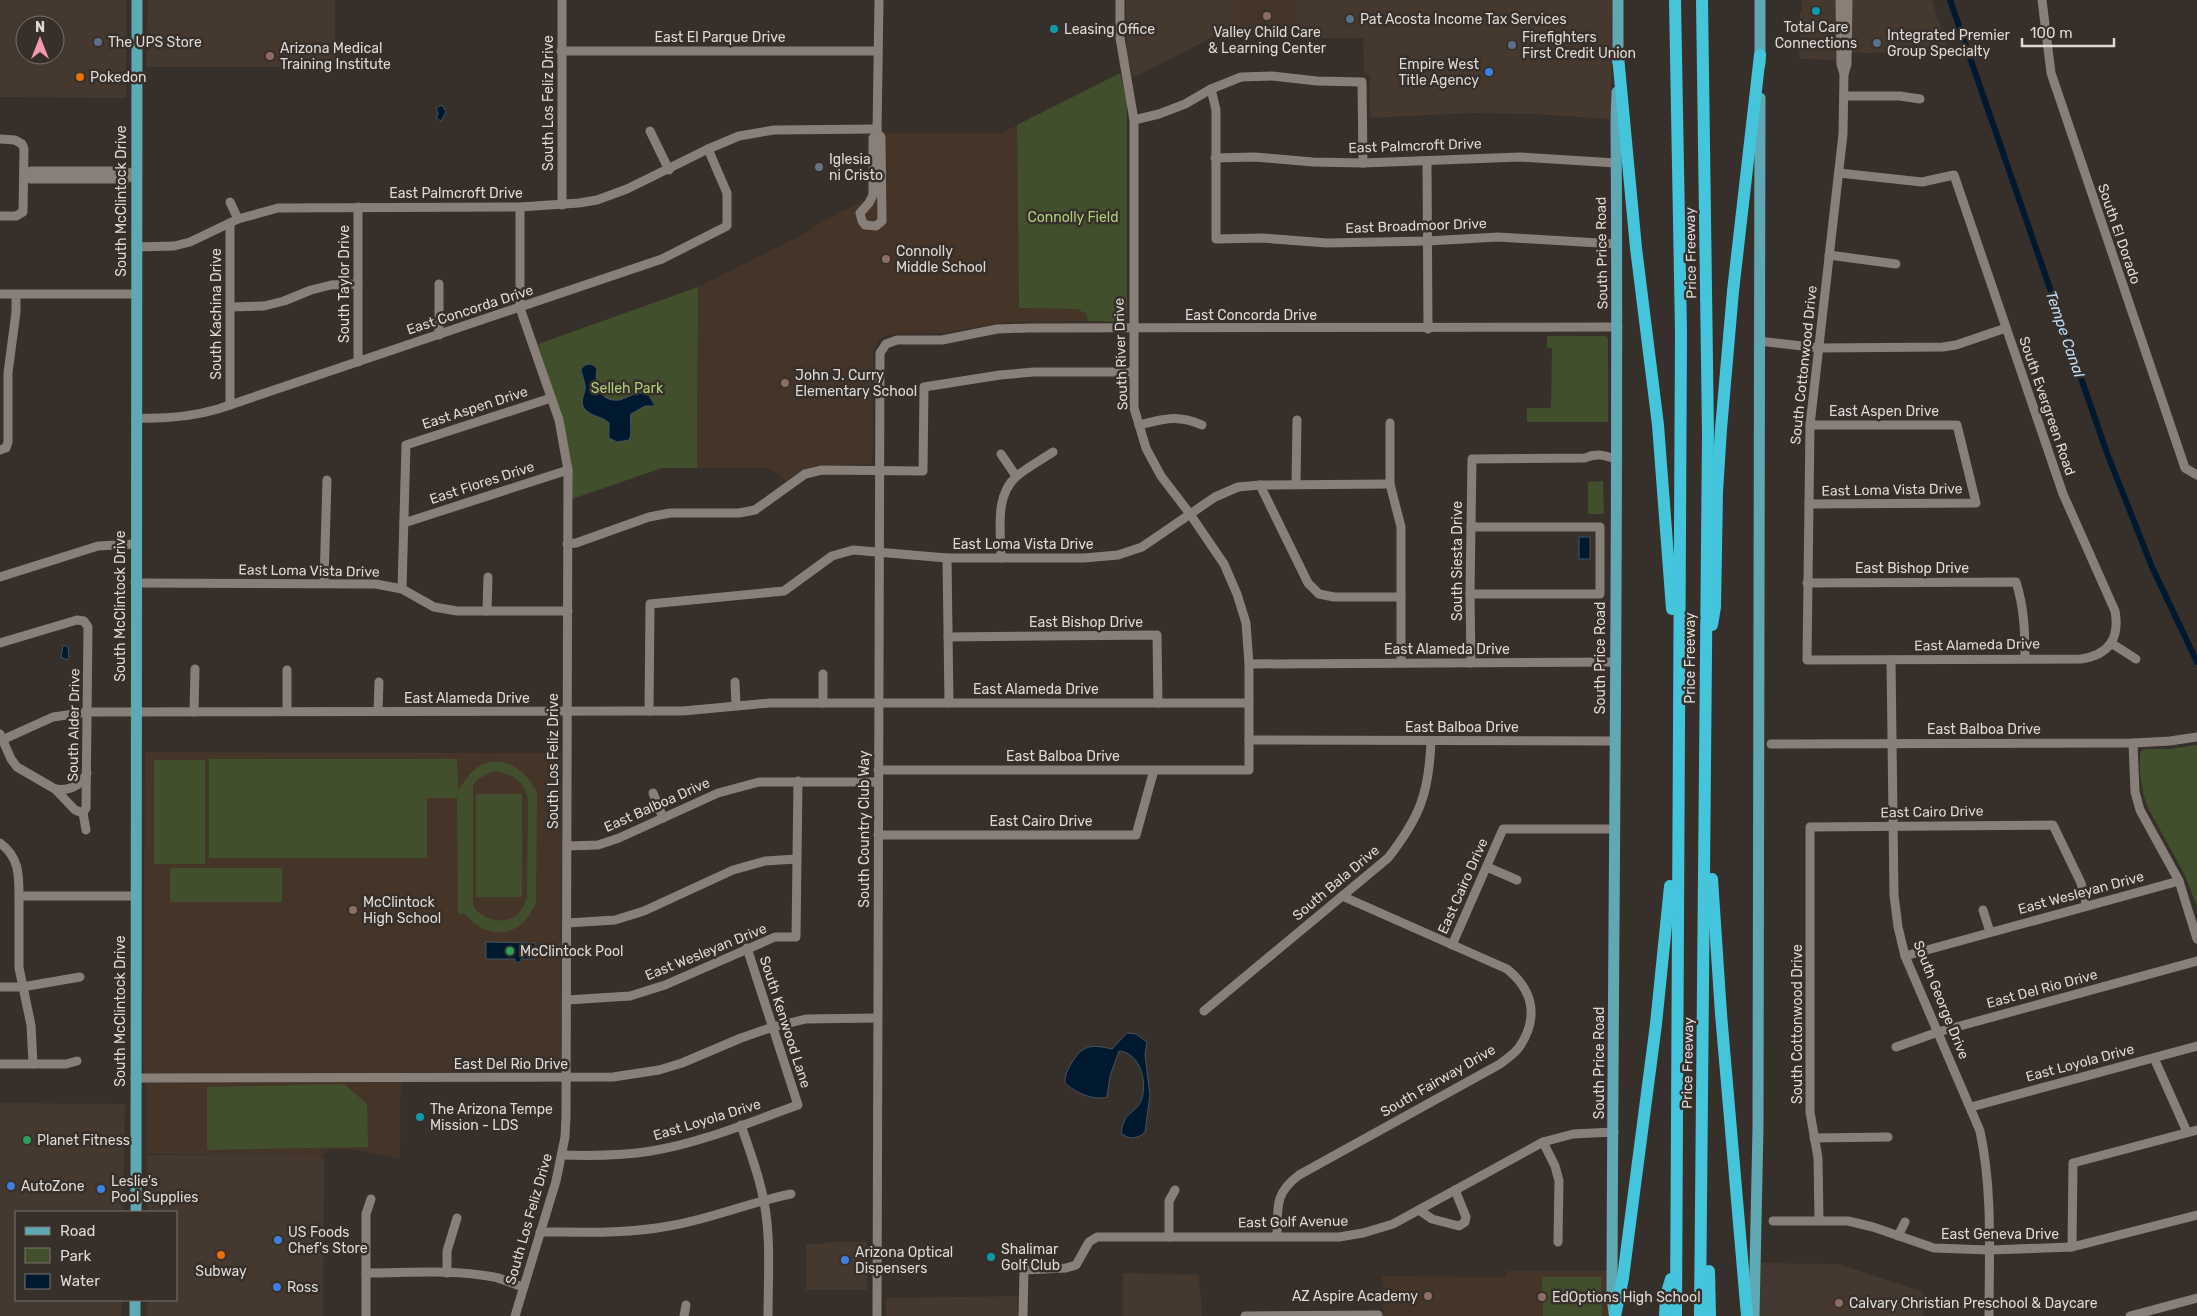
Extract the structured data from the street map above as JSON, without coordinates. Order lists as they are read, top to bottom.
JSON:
{
  "streets": {
    "highway": ["Price Freeway"],
    "main road": ["South McClintock Drive", "South Price Road"],
    "street": [
      "East El Parque Drive",
      "South Los Feliz Drive",
      "East Palmcroft Drive",
      "East Broadmoor Drive",
      "South El Dorado",
      "South Taylor Drive",
      "East Concorda Drive",
      "South Kachina Drive",
      "South River Drive",
      "South Cottonwood Drive",
      "South Evergreen Road",
      "East Aspen Drive",
      "East Flores Drive",
      "East Loma Vista Drive",
      "South Siesta Drive",
      "East Bishop Drive",
      "East Alameda Drive",
      "South Alder Drive",
      "East Balboa Drive",
      "East Cairo Drive",
      "South Country Club Way",
      "South Bala Drive",
      "East Wesleyan Drive",
      "East Del Rio Drive",
      "South George Drive",
      "South Kenwood Lane",
      "East Loyola Drive",
      "South Fairway Drive",
      "East Golf Avenue",
      "East Geneva Drive"
    ]
  },
  "crossings": [
    ["East El Parque Drive", "South Los Feliz Drive"],
    ["South Los Feliz Drive", "East Palmcroft Drive"],
    ["South Los Feliz Drive", "East Concorda Drive"],
    ["South Los Feliz Drive", "East Aspen Drive"],
    ["South Los Feliz Drive", "East Flores Drive"],
    ["South Los Feliz Drive", "East Loma Vista Drive"],
    ["South Los Feliz Drive", "East Alameda Drive"],
    ["South Los Feliz Drive", "East Balboa Drive"],
    ["South Los Feliz Drive", "East Wesleyan Drive"],
    ["South Los Feliz Drive", "East Del Rio Drive"],
    ["South Los Feliz Drive", "East Loyola Drive"],
    ["East Palmcroft Drive", "South McClintock Drive"],
    ["East Palmcroft Drive", "East Broadmoor Drive"],
    ["East Palmcroft Drive", "South Price Road"],
    ["East Palmcroft Drive", "South Taylor Drive"],
    ["East Palmcroft Drive", "East Concorda Drive"],
    ["East Palmcroft Drive", "South Kachina Drive"],
    ["South McClintock Drive", "East Concorda Drive"],
    ["South McClintock Drive", "East Loma Vista Drive"],
    ["South McClintock Drive", "East Alameda Drive"],
    ["South McClintock Drive", "East Del Rio Drive"],
    ["East Broadmoor Drive", "South Price Road"],
    ["South Price Road", "East Concorda Drive"],
    ["South Price Road", "South Siesta Drive"],
    ["South Price Road", "East Alameda Drive"],
    ["South Price Road", "East Balboa Drive"],
    ["South Price Road", "East Cairo Drive"],
    ["South Price Road", "East Golf Avenue"],
    ["South Taylor Drive", "East Concorda Drive"],
    ["East Concorda Drive", "South Kachina Drive"],
    ["East Concorda Drive", "South River Drive"],
    ["East Concorda Drive", "South Country Club Way"],
    ["South River Drive", "East Loma Vista Drive"],
    ["South River Drive", "East Alameda Drive"],
    ["South River Drive", "East Balboa Drive"],
    ["South Cottonwood Drive", "South Evergreen Road"],
    ["South Cottonwood Drive", "East Aspen Drive"],
    ["South Cottonwood Drive", "East Loma Vista Drive"],
    ["South Cottonwood Drive", "East Bishop Drive"],
    ["South Cottonwood Drive", "East Alameda Drive"],
    ["South Cottonwood Drive", "East Cairo Drive"],
    ["South Cottonwood Drive", "East Geneva Drive"],
    ["South Evergreen Road", "East Alameda Drive"],
    ["East Aspen Drive", "East Flores Drive"],
    ["East Aspen Drive", "East Loma Vista Drive"],
    ["East Loma Vista Drive", "East Alameda Drive"],
    ["East Loma Vista Drive", "South Country Club Way"],
    ["South Siesta Drive", "East Alameda Drive"],
    ["East Bishop Drive", "East Alameda Drive"],
    ["East Alameda Drive", "South Alder Drive"],
    ["East Alameda Drive", "South Country Club Way"],
    ["East Alameda Drive", "South George Drive"],
    ["East Balboa Drive", "East Cairo Drive"],
    ["East Balboa Drive", "South Country Club Way"],
    ["East Balboa Drive", "South Bala Drive"],
    ["East Balboa Drive", "South George Drive"],
    ["East Cairo Drive", "South Country Club Way"],
    ["East Cairo Drive", "East Wesleyan Drive"],
    ["East Cairo Drive", "South George Drive"],
    ["East Cairo Drive", "South Fairway Drive"],
    ["South Country Club Way", "East Del Rio Drive"],
    ["South Bala Drive", "South Fairway Drive"],
    ["East Wesleyan Drive", "South George Drive"],
    ["East Wesleyan Drive", "South Kenwood Lane"],
    ["East Del Rio Drive", "South George Drive"],
    ["East Del Rio Drive", "South Kenwood Lane"],
    ["South George Drive", "East Loyola Drive"],
    ["South George Drive", "East Geneva Drive"],
    ["South Kenwood Lane", "East Loyola Drive"],
    ["South Fairway Drive", "East Golf Avenue"]
  ],
  "water": ["Tempe Canal"],
  "parks": ["Connolly Field", "Selleh Park"],
  "places": [
    "Total Care Connections",
    "Valley Child Care & Learning Center",
    "Pat Acosta Income Tax Services",
    "Leasing Office",
    "The UPS Store",
    "Integrated Premier Group Specialty",
    "Firefighters First Credit Union",
    "Arizona Medical Training Institute",
    "Empire West Title Agency",
    "Pokedon",
    "Iglesia ni Cristo",
    "Connolly Middle School",
    "John J. Curry Elementary School",
    "McClintock High School",
    "McClintock Pool",
    "The Arizona Tempe Mission - LDS",
    "Planet Fitness",
    "AutoZone",
    "Leslie's Pool Supplies",
    "US Foods Chef's Store",
    "Subway",
    "Shalimar Golf Club",
    "Arizona Optical Dispensers",
    "Ross",
    "AZ Aspire Academy",
    "EdOptions High School",
    "Calvary Christian Preschool & Daycare"
  ],
  "legend": ["Road", "Park", "Water"],
  "scale_bar": "100 m",
  "north": "top"
}
